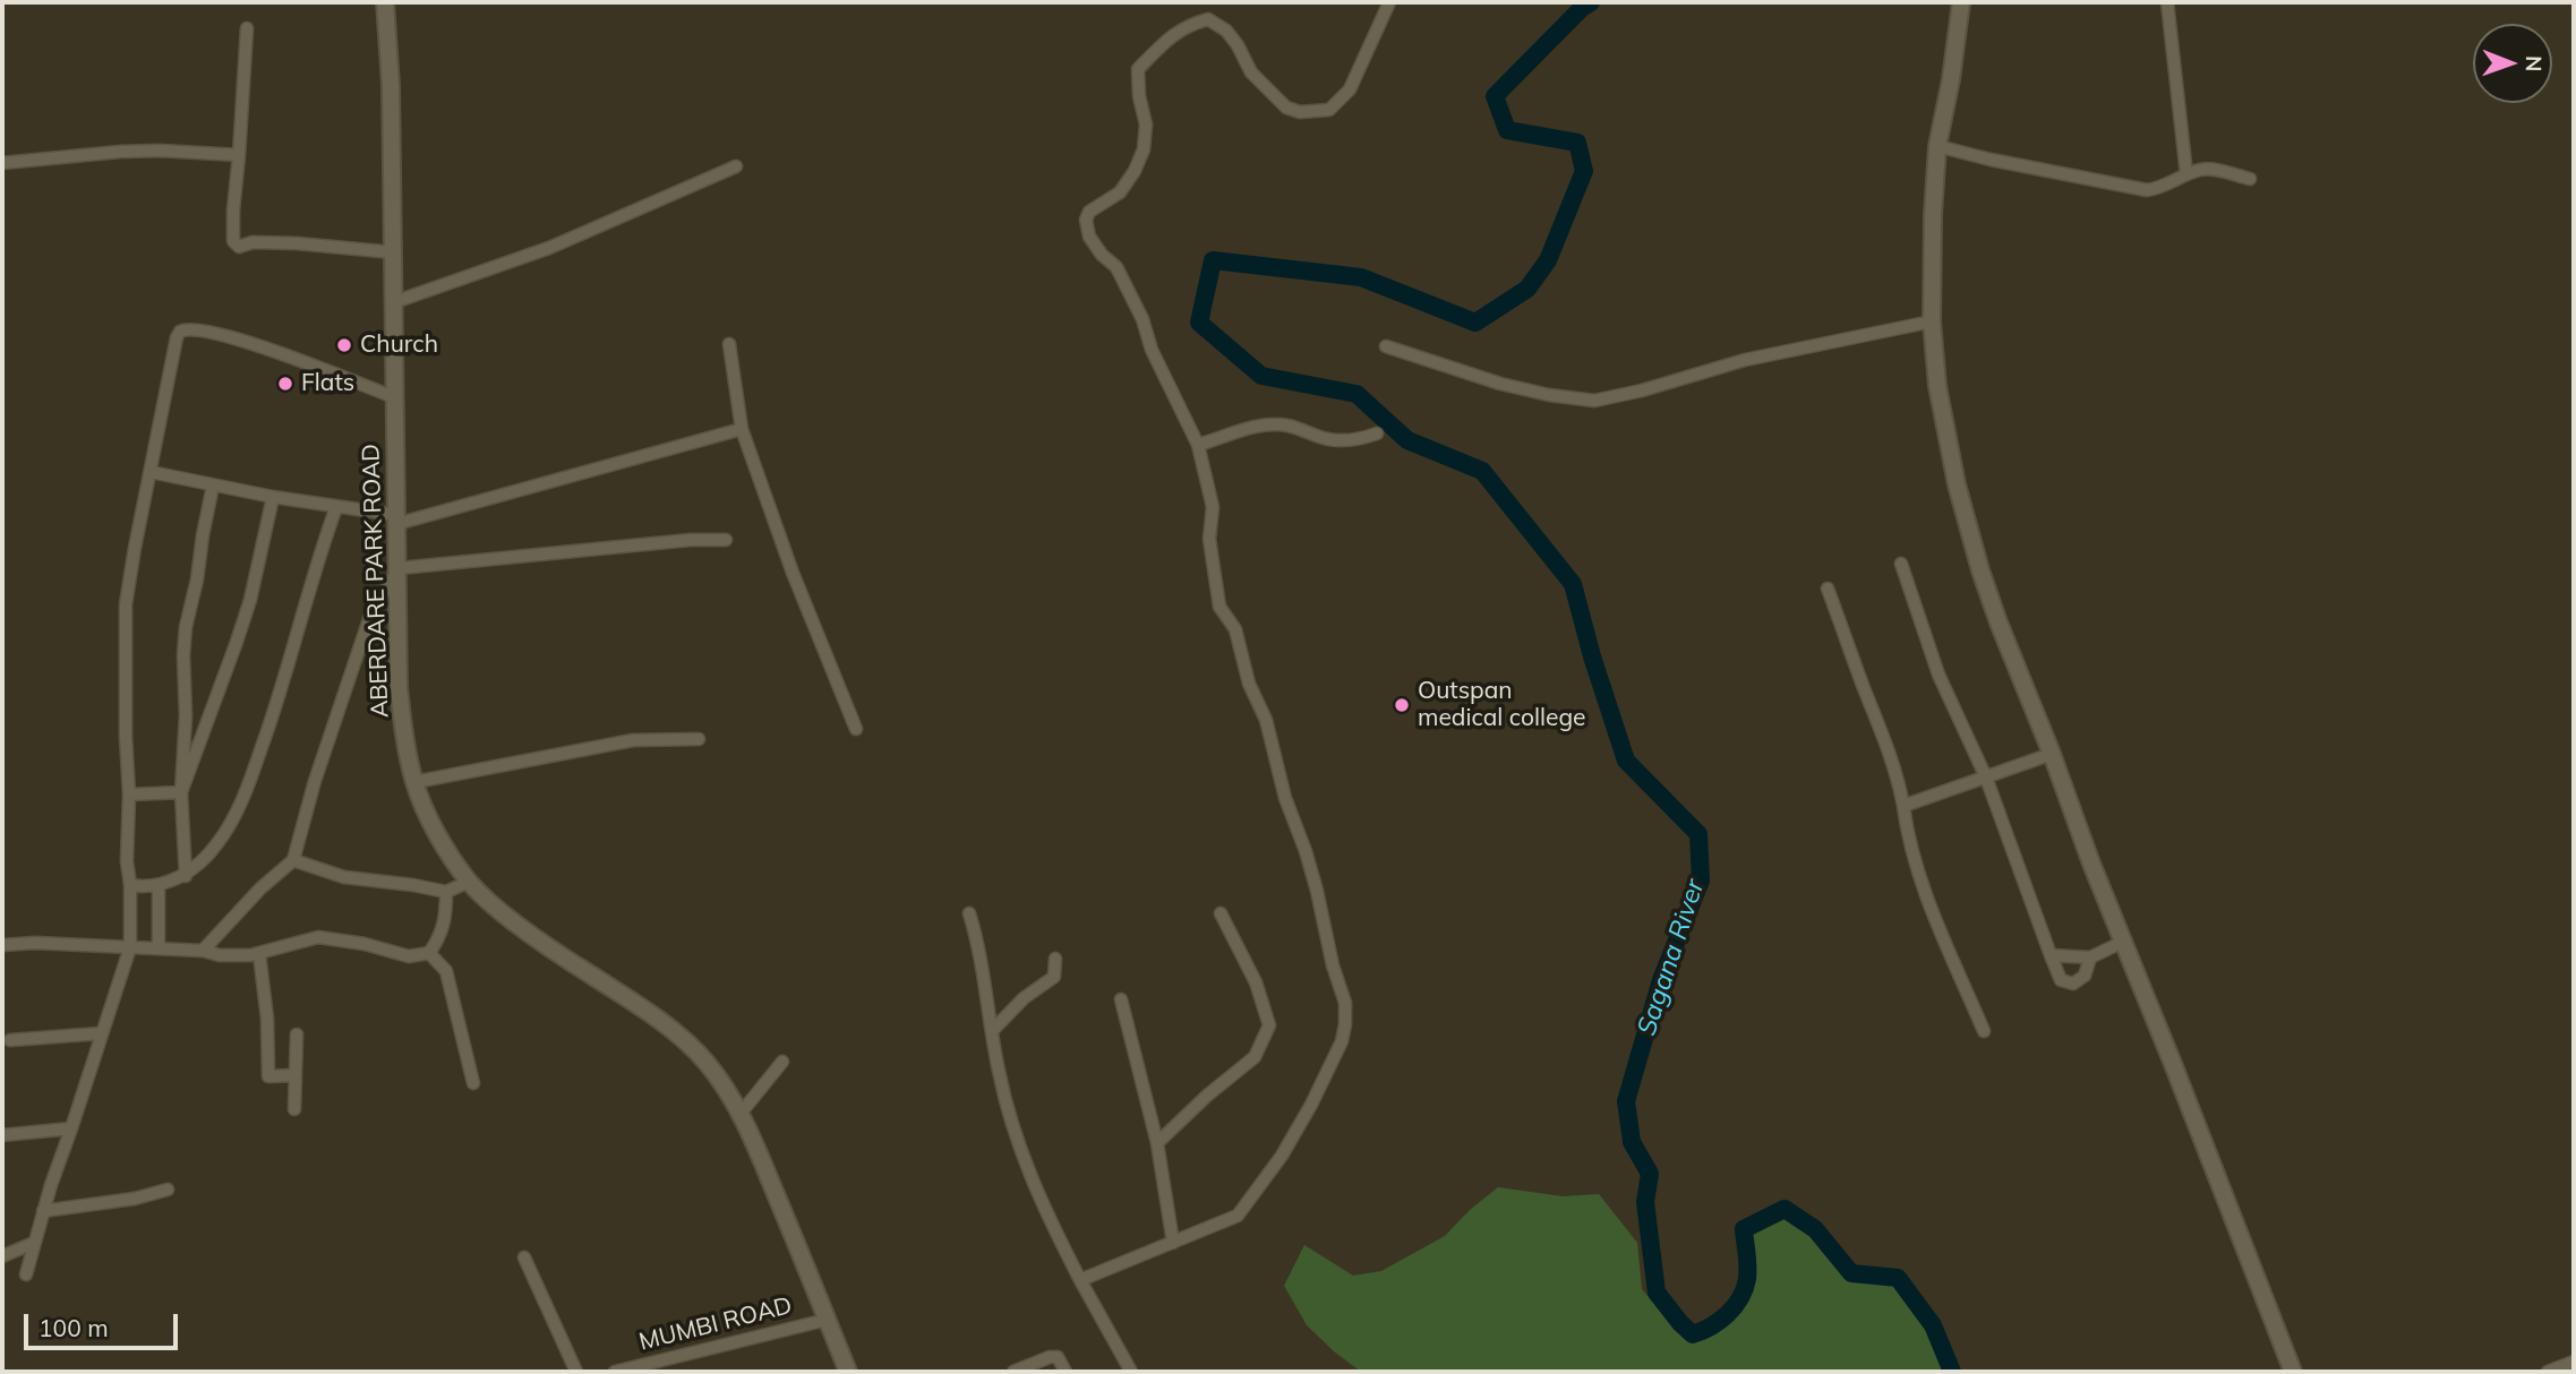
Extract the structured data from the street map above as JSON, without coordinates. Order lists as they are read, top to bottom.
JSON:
{
  "streets": {
    "street": ["ABERDARE PARK ROAD", "MUMBI ROAD"]
  },
  "crossings": [
    ["ABERDARE PARK ROAD", "MUMBI ROAD"]
  ],
  "water": ["Sagana River"],
  "places": ["Church", "Flats", "Outspan medical college"],
  "scale_bar": "100 m",
  "north": "right"
}
